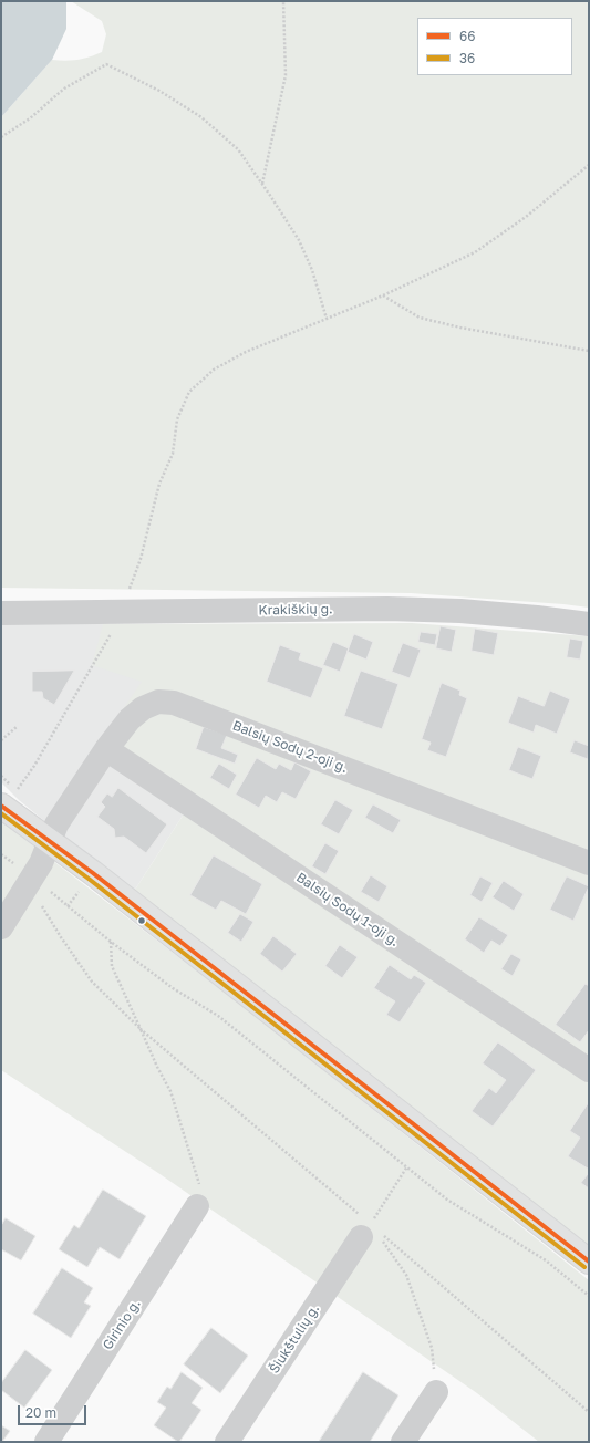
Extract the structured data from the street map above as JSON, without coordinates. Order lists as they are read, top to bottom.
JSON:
{
  "streets": {
    "street": [
      "Krakiškių g.",
      "Balsių Sodų 2-oji g.",
      "Balsių Sodų 1-oji g.",
      "Girinio g.",
      "Šiukštulių g."
    ]
  },
  "crossings": [
    ["Balsių Sodų 2-oji g.", "Balsių Sodų 1-oji g."]
  ],
  "lines": ["transit line 66", "transit line 36"],
  "legend": ["66", "36"],
  "scale_bar": "20 m"
}
